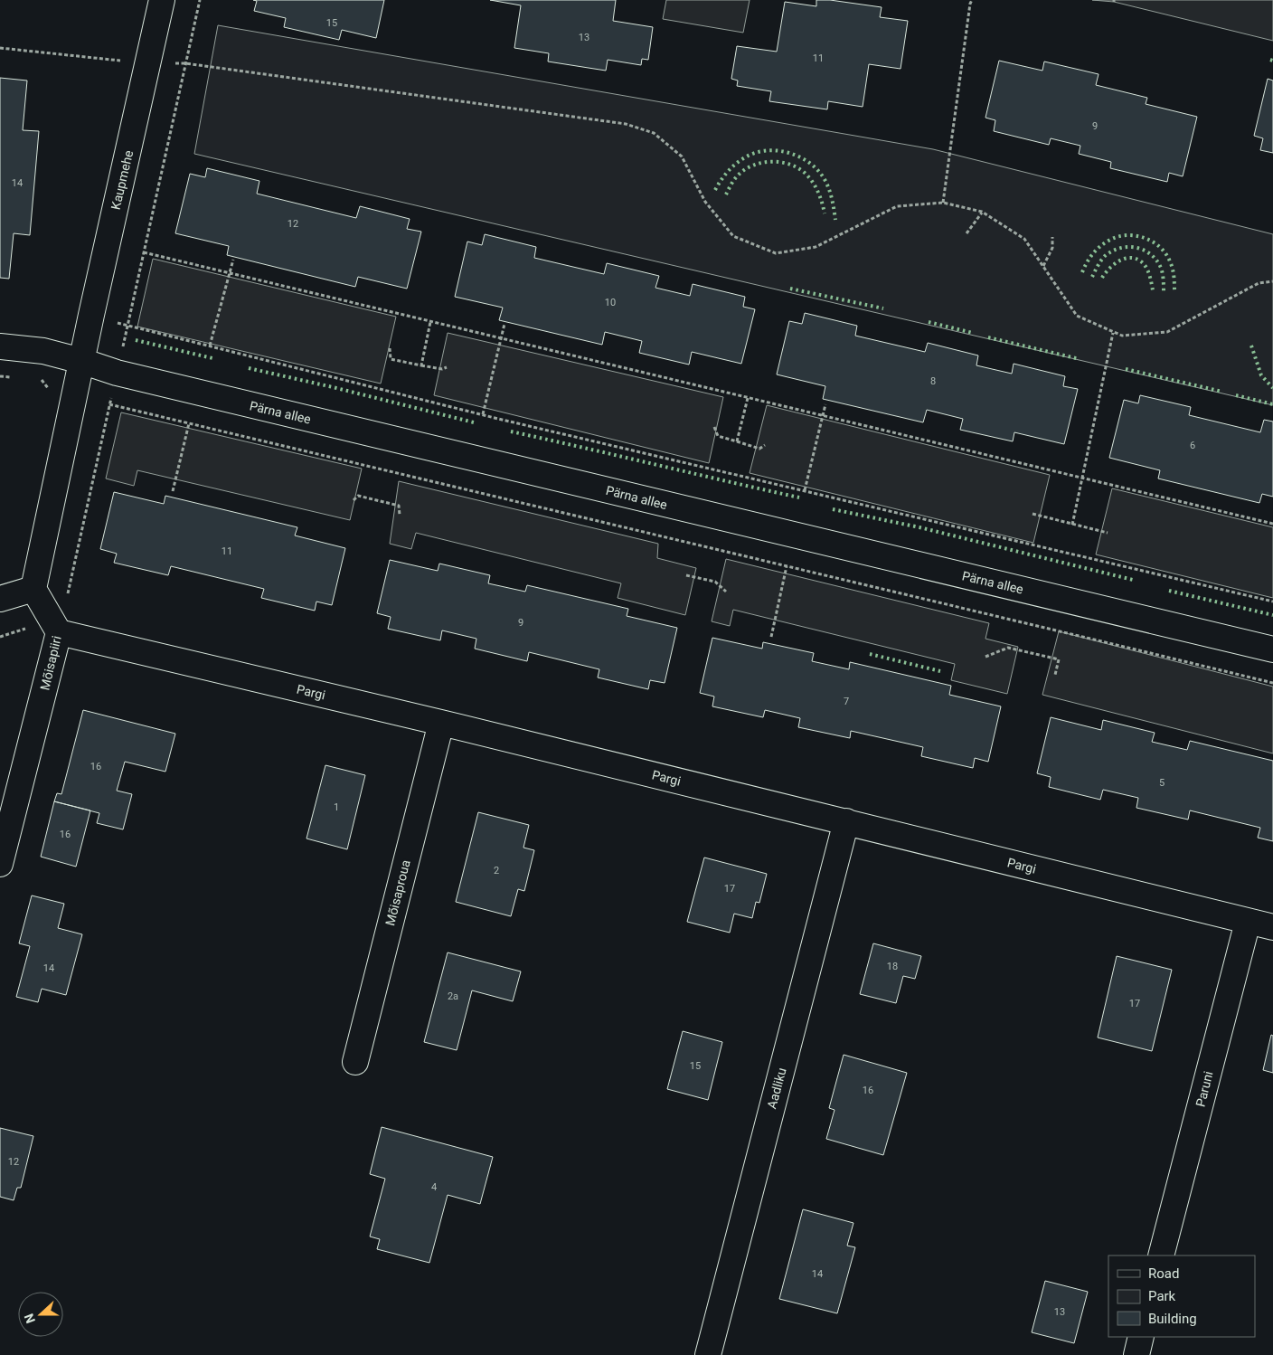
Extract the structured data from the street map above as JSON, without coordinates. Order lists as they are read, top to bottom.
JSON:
{
  "streets": {
    "street": [
      "Kaupmehe",
      "Pärna allee",
      "Mõisapiiri",
      "Pargi",
      "Mõisaproua",
      "Aadliku",
      "Paruni"
    ]
  },
  "crossings": [
    ["Kaupmehe", "Pärna allee"],
    ["Mõisapiiri", "Pargi"],
    ["Pargi", "Mõisaproua"],
    ["Pargi", "Aadliku"],
    ["Pargi", "Paruni"]
  ],
  "house_numbers": [
    "15",
    "13",
    "11",
    "9",
    "14",
    "12",
    "10",
    "8",
    "6",
    "11",
    "9",
    "7",
    "16",
    "5",
    "1",
    "16",
    "2",
    "17",
    "18",
    "14",
    "2a",
    "17",
    "15",
    "16",
    "12",
    "4",
    "14",
    "13"
  ],
  "legend": ["Road", "Park", "Building"],
  "north": "left"
}
